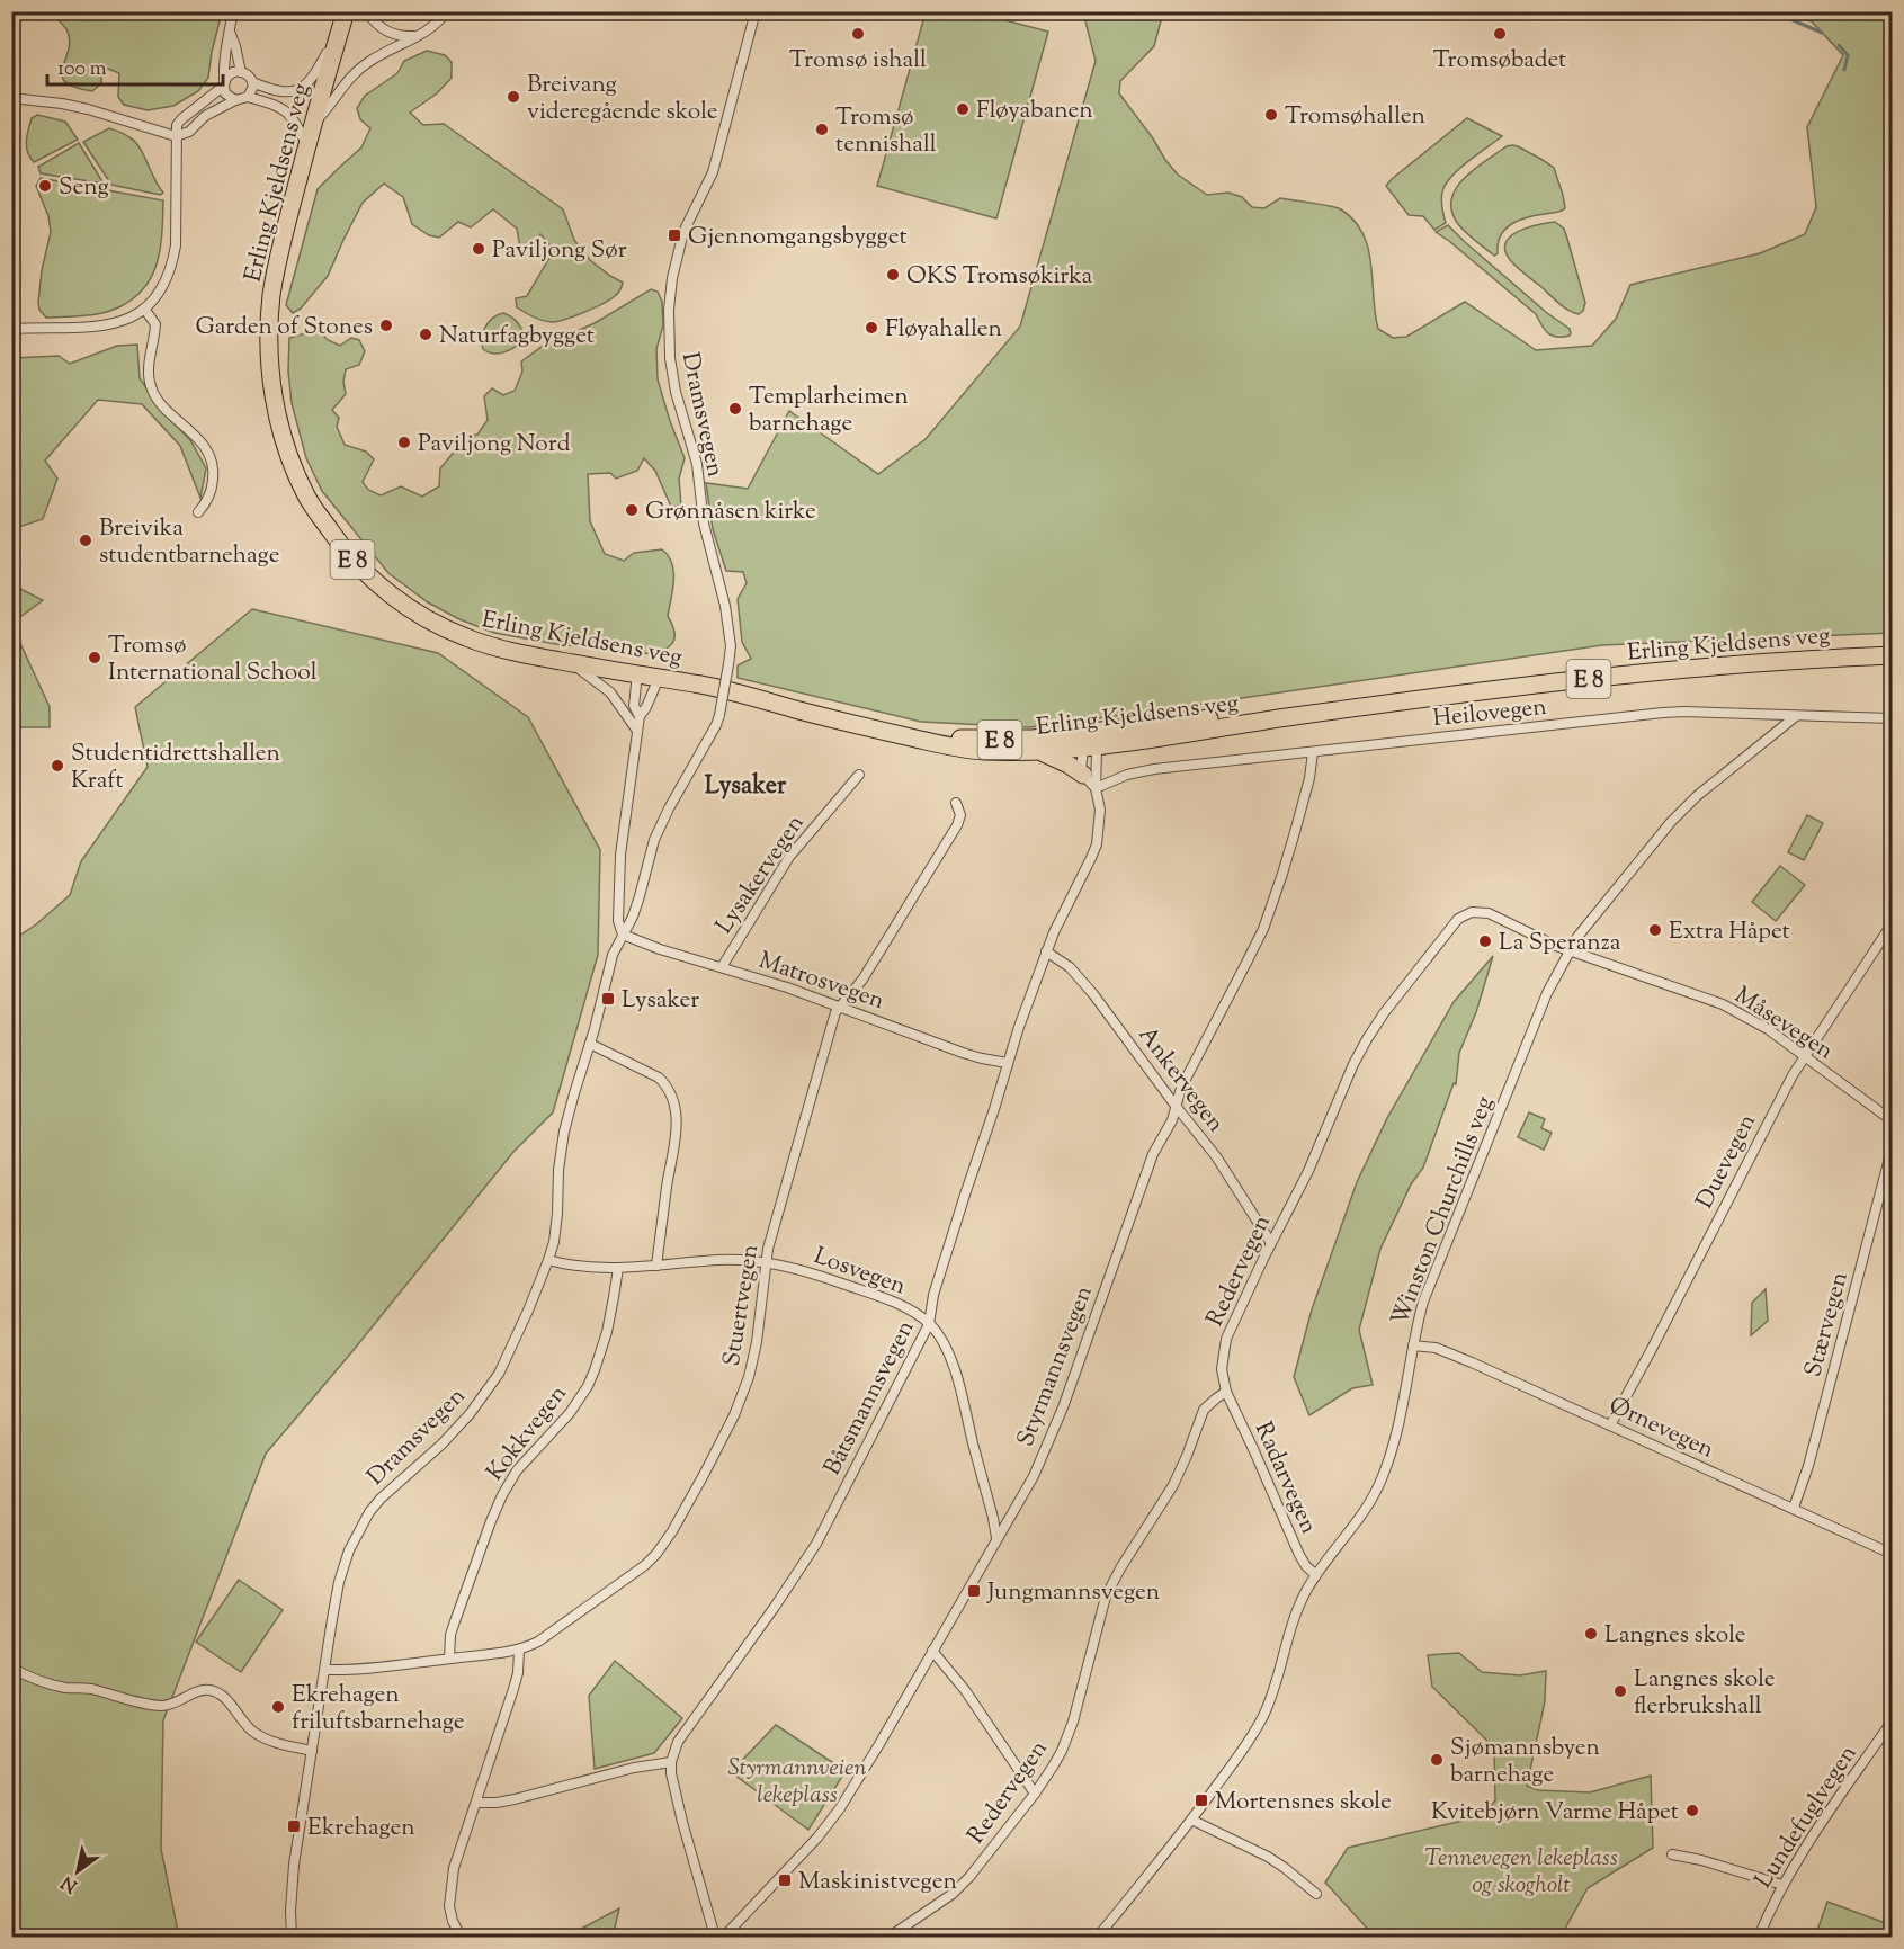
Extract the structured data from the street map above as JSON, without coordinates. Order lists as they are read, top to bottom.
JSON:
{
  "streets": {
    "highway": ["Erling Kjeldsens veg", "E 8"],
    "street": [
      "Dramsvegen",
      "Heilovegen",
      "Lysakervegen",
      "Matrosvegen",
      "Måsevegen",
      "Ankervegen",
      "Duevegen",
      "Winston Churchills veg",
      "Losvegen",
      "Redervegen",
      "Stuertvegen",
      "Stærvegen",
      "Styrmannsvegen",
      "Båtsmannsvegen",
      "Ørnevegen",
      "Kokkvegen",
      "Radarvegen",
      "Lundefuglvegen"
    ]
  },
  "crossings": [
    ["Erling Kjeldsens veg", "Dramsvegen"],
    ["Erling Kjeldsens veg", "E 8"],
    ["Erling Kjeldsens veg", "Båtsmannsvegen"],
    ["Dramsvegen", "Matrosvegen"],
    ["Dramsvegen", "Losvegen"],
    ["Dramsvegen", "Stuertvegen"],
    ["Heilovegen", "Winston Churchills veg"],
    ["Heilovegen", "Styrmannsvegen"],
    ["Heilovegen", "Båtsmannsvegen"],
    ["Lysakervegen", "Matrosvegen"],
    ["Matrosvegen", "Stuertvegen"],
    ["Matrosvegen", "Båtsmannsvegen"],
    ["Måsevegen", "Duevegen"],
    ["Måsevegen", "Winston Churchills veg"],
    ["Måsevegen", "Redervegen"],
    ["Ankervegen", "Redervegen"],
    ["Ankervegen", "Styrmannsvegen"],
    ["Ankervegen", "Båtsmannsvegen"],
    ["Duevegen", "Ørnevegen"],
    ["Winston Churchills veg", "Redervegen"],
    ["Winston Churchills veg", "Ørnevegen"],
    ["Winston Churchills veg", "Radarvegen"],
    ["Losvegen", "Stuertvegen"],
    ["Losvegen", "Styrmannsvegen"],
    ["Losvegen", "Båtsmannsvegen"],
    ["Losvegen", "Kokkvegen"],
    ["Redervegen", "Radarvegen"],
    ["Stuertvegen", "Kokkvegen"],
    ["Stærvegen", "Ørnevegen"]
  ],
  "districts": ["Lysaker"],
  "parks": ["Styrmannveien lekeplass", "Tennevegen lekeplass og skogholt"],
  "places": {
    "other": [
      "Tromsø ishall",
      "Tromsøbadet",
      "Breivang videregående skole",
      "Fløyabanen",
      "Tromsøhallen",
      "Tromsø tennishall",
      "Seng",
      "Paviljong Sør",
      "OKS Tromsøkirka",
      "Garden of Stones",
      "Fløyahallen",
      "Naturfagbygget",
      "Templarheimen barnehage",
      "Paviljong Nord",
      "Grønnåsen kirke",
      "Breivika studentbarnehage",
      "Tromsø International School",
      "Studentidrettshallen Kraft",
      "Extra Håpet",
      "La Speranza",
      "Langnes skole",
      "Langnes skole flerbrukshall",
      "Ekrehagen friluftsbarnehage",
      "Sjømannsbyen barnehage",
      "Kvitebjørn Varme Håpet"
    ],
    "transit": [
      "Gjennomgangsbygget",
      "Lysaker",
      "Jungmannsvegen",
      "Mortensnes skole",
      "Ekrehagen",
      "Maskinistvegen"
    ]
  },
  "scale_bar": "100 m",
  "north": "bottom left"
}
